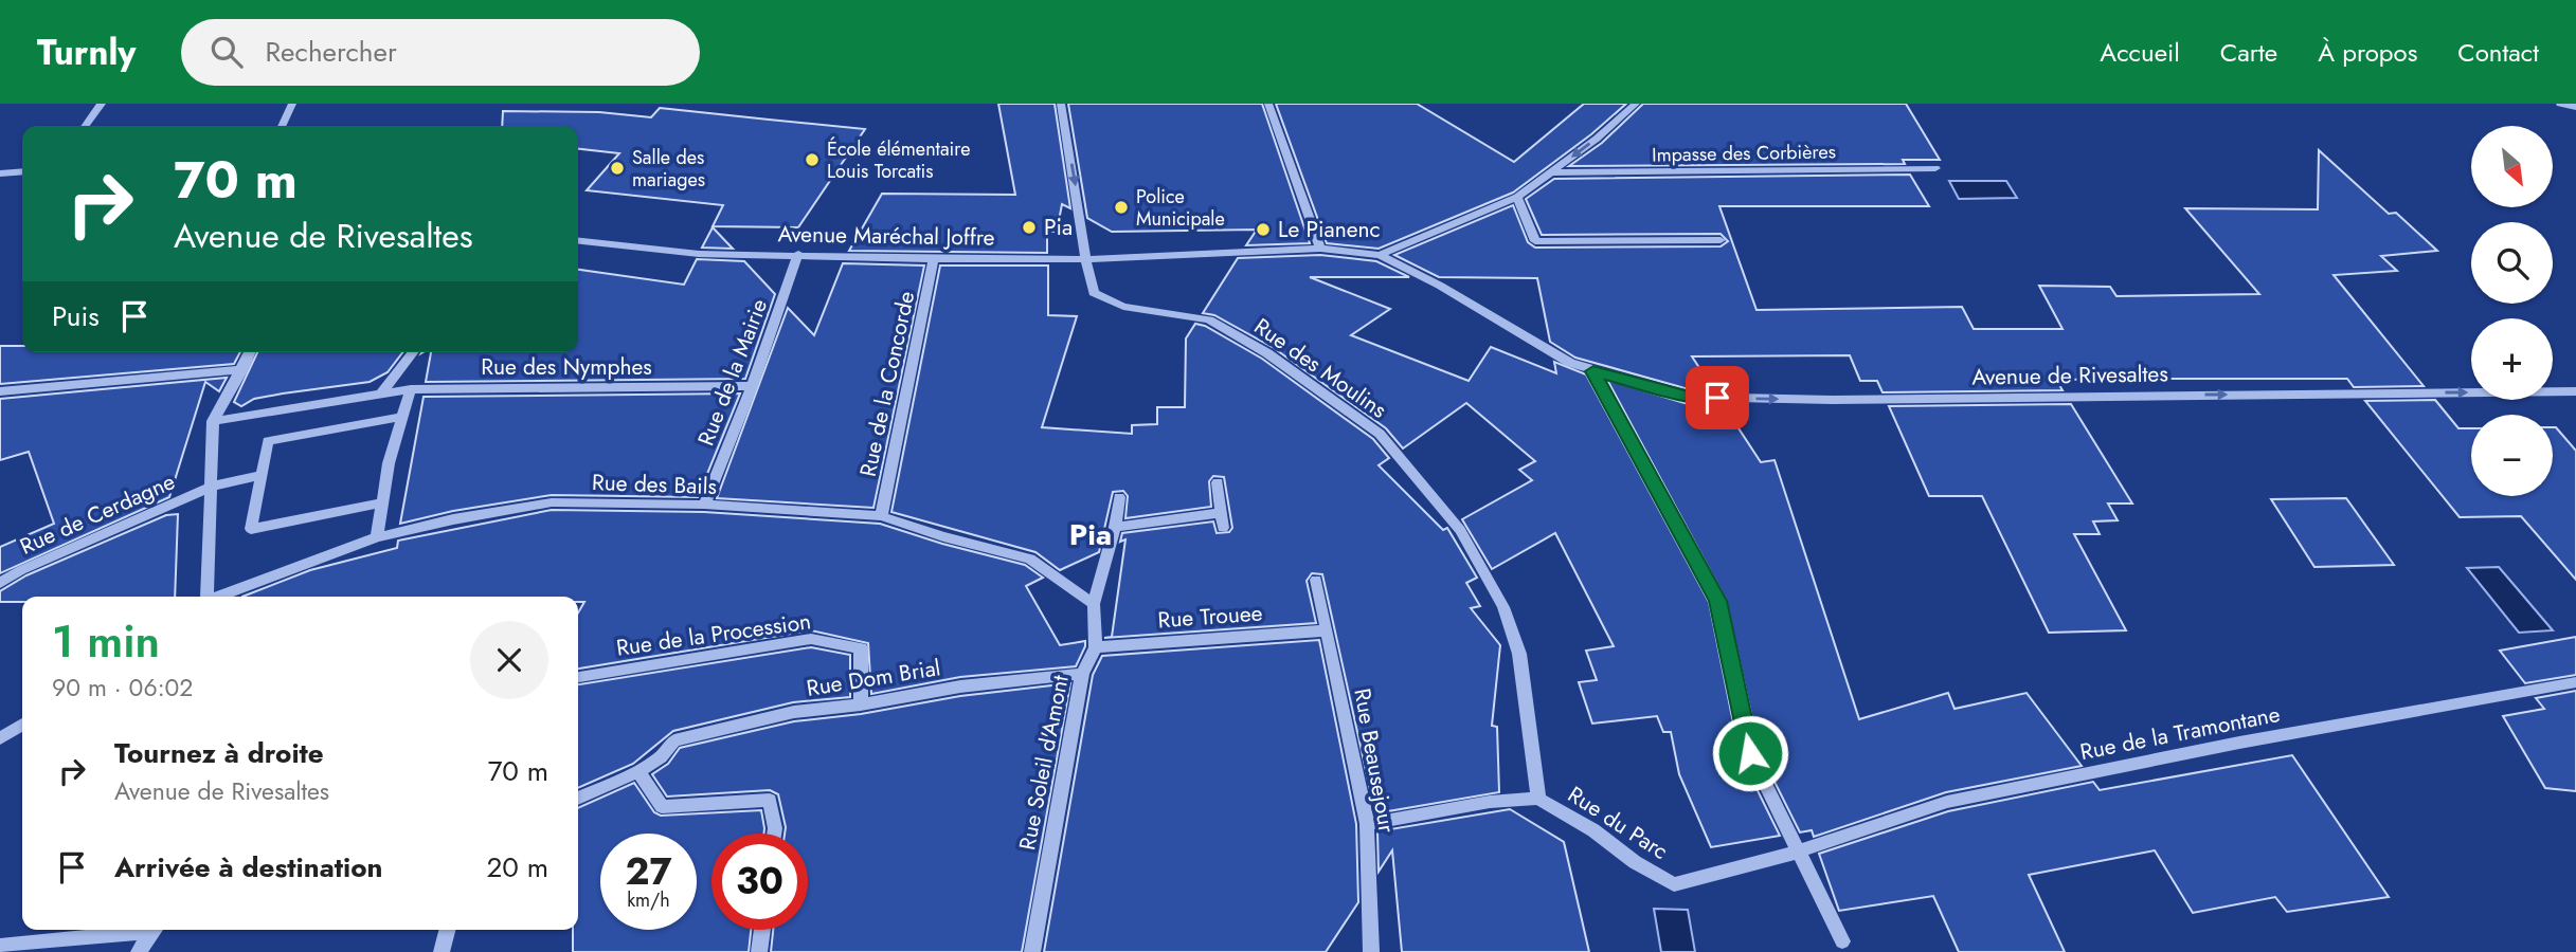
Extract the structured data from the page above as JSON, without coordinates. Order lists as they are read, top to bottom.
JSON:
{
  "streets": {
    "street": [
      "Impasse des Corbières",
      "Avenue Maréchal Joffre",
      "Rue des Nymphes",
      "Rue des Moulins",
      "Rue de la Mairie",
      "Avenue de Rivesaltes",
      "Rue de la Concorde",
      "Rue des Bails",
      "Rue de Cerdagne",
      "Rue Trouee",
      "Rue de la Procession",
      "Rue Dom Brial",
      "Rue de la Tramontane",
      "Rue Beausejour",
      "Rue Soleil d'Amont",
      "Rue du Parc"
    ]
  },
  "crossings": [
    ["Avenue Maréchal Joffre", "Rue des Moulins"],
    ["Avenue Maréchal Joffre", "Rue de la Mairie"],
    ["Avenue Maréchal Joffre", "Avenue de Rivesaltes"],
    ["Avenue Maréchal Joffre", "Rue de la Concorde"],
    ["Rue des Nymphes", "Rue de la Mairie"],
    ["Rue des Moulins", "Rue du Parc"],
    ["Rue de la Mairie", "Rue des Bails"],
    ["Rue de la Concorde", "Rue des Bails"],
    ["Rue Trouee", "Rue Beausejour"],
    ["Rue Trouee", "Rue Soleil d'Amont"],
    ["Rue de la Procession", "Rue Dom Brial"],
    ["Rue Dom Brial", "Rue Soleil d'Amont"],
    ["Rue de la Tramontane", "Rue du Parc"],
    ["Rue Beausejour", "Rue du Parc"]
  ],
  "one_way": ["Avenue de Rivesaltes"],
  "districts": ["Pia"],
  "places": [
    "École élémentaire Louis Torcatis",
    "Salle des mariages",
    "Police Municipale",
    "Pia",
    "Le Pianenc"
  ],
  "north": "bottom right",
  "page": {
    "header": "Turnly",
    "search": "Rechercher",
    "nav": [
      "Accueil",
      "Carte",
      "À propos",
      "Contact"
    ],
    "map_buttons": ["+", "−"],
    "turn": ["70 m", "Avenue de Rivesaltes"],
    "then": "Puis",
    "heading": ["1 min", "90 m · 06:02"],
    "list": [
      {
        "name": "Tournez à droite",
        "note": "Avenue de Rivesaltes",
        "value": "70 m"
      },
      {
        "name": "Arrivée à destination",
        "value": "20 m"
      }
    ],
    "speed": "27 km/h",
    "limit": "30"
  }
}
